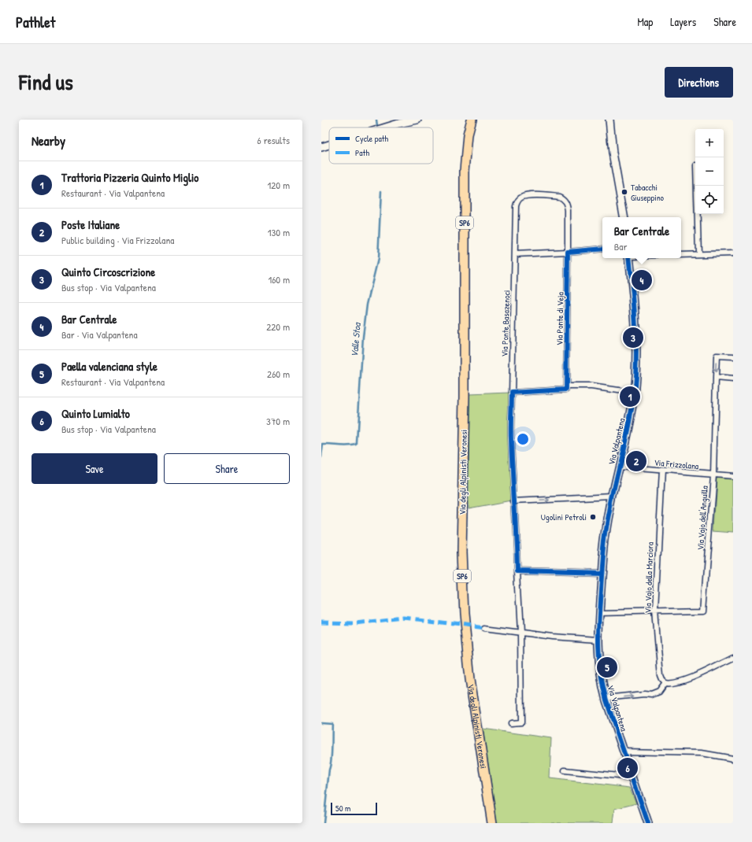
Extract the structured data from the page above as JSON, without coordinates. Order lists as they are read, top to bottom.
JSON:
{
  "streets": {
    "highway": ["SP6", "Via degli Alpinisti Veronesi"],
    "street": [
      "Via Ponte di Veja",
      "Via Ponte Basazenoci",
      "Via Valpantena",
      "Via Frizzolana",
      "Via Vajo dell'Anguilla",
      "Via Vajo della Marciora"
    ]
  },
  "crossings": [
    ["Via Ponte di Veja", "Via Ponte Basazenoci"],
    ["Via Valpantena", "Via Frizzolana"],
    ["Via Valpantena", "Via Vajo della Marciora"],
    ["Via Frizzolana", "Via Vajo dell'Anguilla"],
    ["Via Frizzolana", "Via Vajo della Marciora"],
    ["Via Vajo dell'Anguilla", "Via Vajo della Marciora"]
  ],
  "water": ["Valle Stoa"],
  "places": ["Tabacchi Giuseppino", "Ugolini Petroli"],
  "legend": ["Cycle path", "Path"],
  "scale_bar": "50 m",
  "page": {
    "header": "Pathlet",
    "nav": ["Map", "Layers", "Share"],
    "title": "Find us",
    "buttons": [
      "Directions",
      ["Save", "Share"]
    ],
    "heading": ["Nearby", "6 results"],
    "map_buttons": ["+", "−"],
    "list": [
      {
        "mark": "1",
        "name": "Trattoria Pizzeria Quinto Miglio",
        "note": "Restaurant · Via Valpantena",
        "value": "120 m"
      },
      {
        "mark": "2",
        "name": "Poste Italiane",
        "note": "Public building · Via Frizzolana",
        "value": "130 m"
      },
      {
        "mark": "3",
        "name": "Quinto Circoscrizione",
        "note": "Bus stop · Via Valpantena",
        "value": "160 m"
      },
      {
        "mark": "4",
        "name": "Bar Centrale",
        "note": "Bar · Via Valpantena",
        "value": "220 m"
      },
      {
        "mark": "5",
        "name": "Paella valenciana style",
        "note": "Restaurant · Via Valpantena",
        "value": "260 m"
      },
      {
        "mark": "6",
        "name": "Quinto Lumialto",
        "note": "Bus stop · Via Valpantena",
        "value": "370 m"
      }
    ],
    "popup": ["Bar Centrale", "Bar"],
    "pins": [
      "4",
      "3",
      "1",
      "2",
      "5",
      "6"
    ],
    "scale": "50 m"
  }
}
